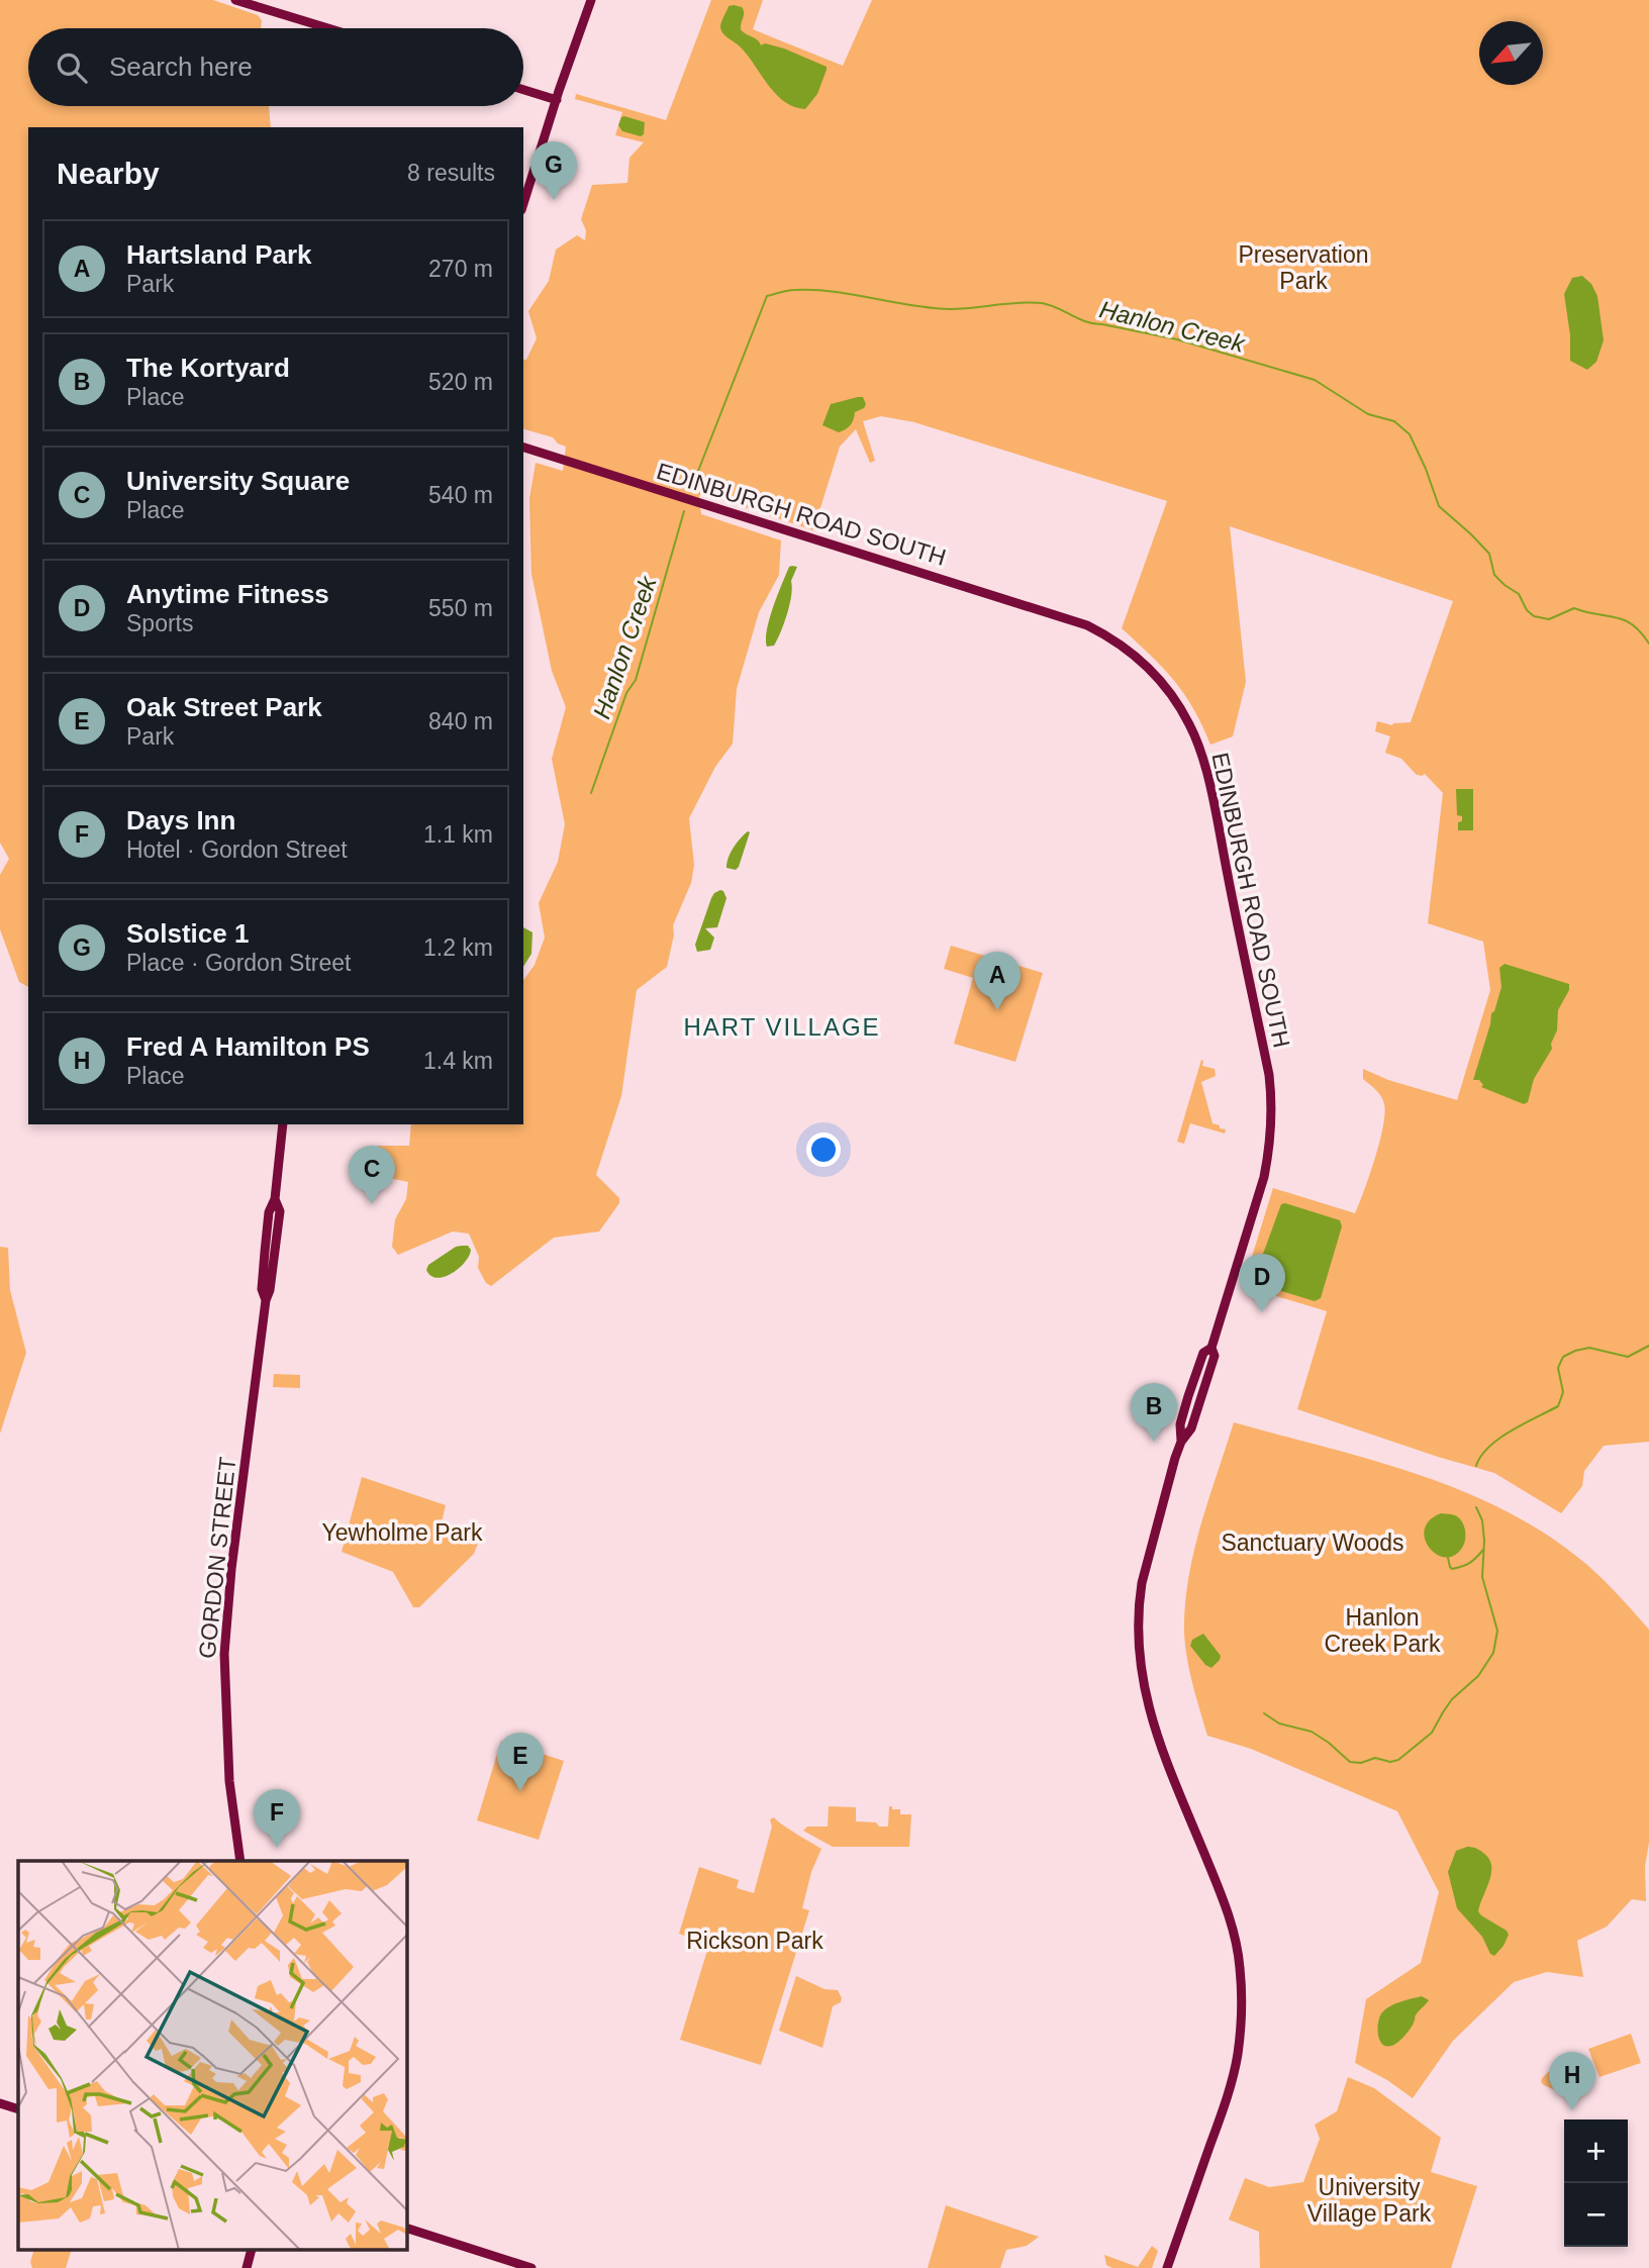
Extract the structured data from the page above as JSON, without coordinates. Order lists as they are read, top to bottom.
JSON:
{
  "streets": {
    "main road": ["EDINBURGH ROAD SOUTH", "GORDON STREET"]
  },
  "districts": ["HART VILLAGE"],
  "water": ["Hanlon Creek"],
  "parks": [
    "Preservation Park",
    "Yewholme Park",
    "Sanctuary Woods",
    "Hanlon Creek Park",
    "Rickson Park",
    "University Village Park"
  ],
  "north": "bottom left",
  "page": {
    "search": "Search here",
    "heading": ["Nearby", "8 results"],
    "pins": [
      "G",
      "A",
      "C",
      "D",
      "B",
      "E",
      "F",
      "H"
    ],
    "list": [
      {
        "mark": "A",
        "name": "Hartsland Park",
        "note": "Park",
        "value": "270 m"
      },
      {
        "mark": "B",
        "name": "The Kortyard",
        "note": "Place",
        "value": "520 m"
      },
      {
        "mark": "C",
        "name": "University Square",
        "note": "Place",
        "value": "540 m"
      },
      {
        "mark": "D",
        "name": "Anytime Fitness",
        "note": "Sports",
        "value": "550 m"
      },
      {
        "mark": "E",
        "name": "Oak Street Park",
        "note": "Park",
        "value": "840 m"
      },
      {
        "mark": "F",
        "name": "Days Inn",
        "note": "Hotel · Gordon Street",
        "value": "1.1 km"
      },
      {
        "mark": "G",
        "name": "Solstice 1",
        "note": "Place · Gordon Street",
        "value": "1.2 km"
      },
      {
        "mark": "H",
        "name": "Fred A Hamilton PS",
        "note": "Place",
        "value": "1.4 km"
      }
    ],
    "map_buttons": ["+", "−"]
  }
}
